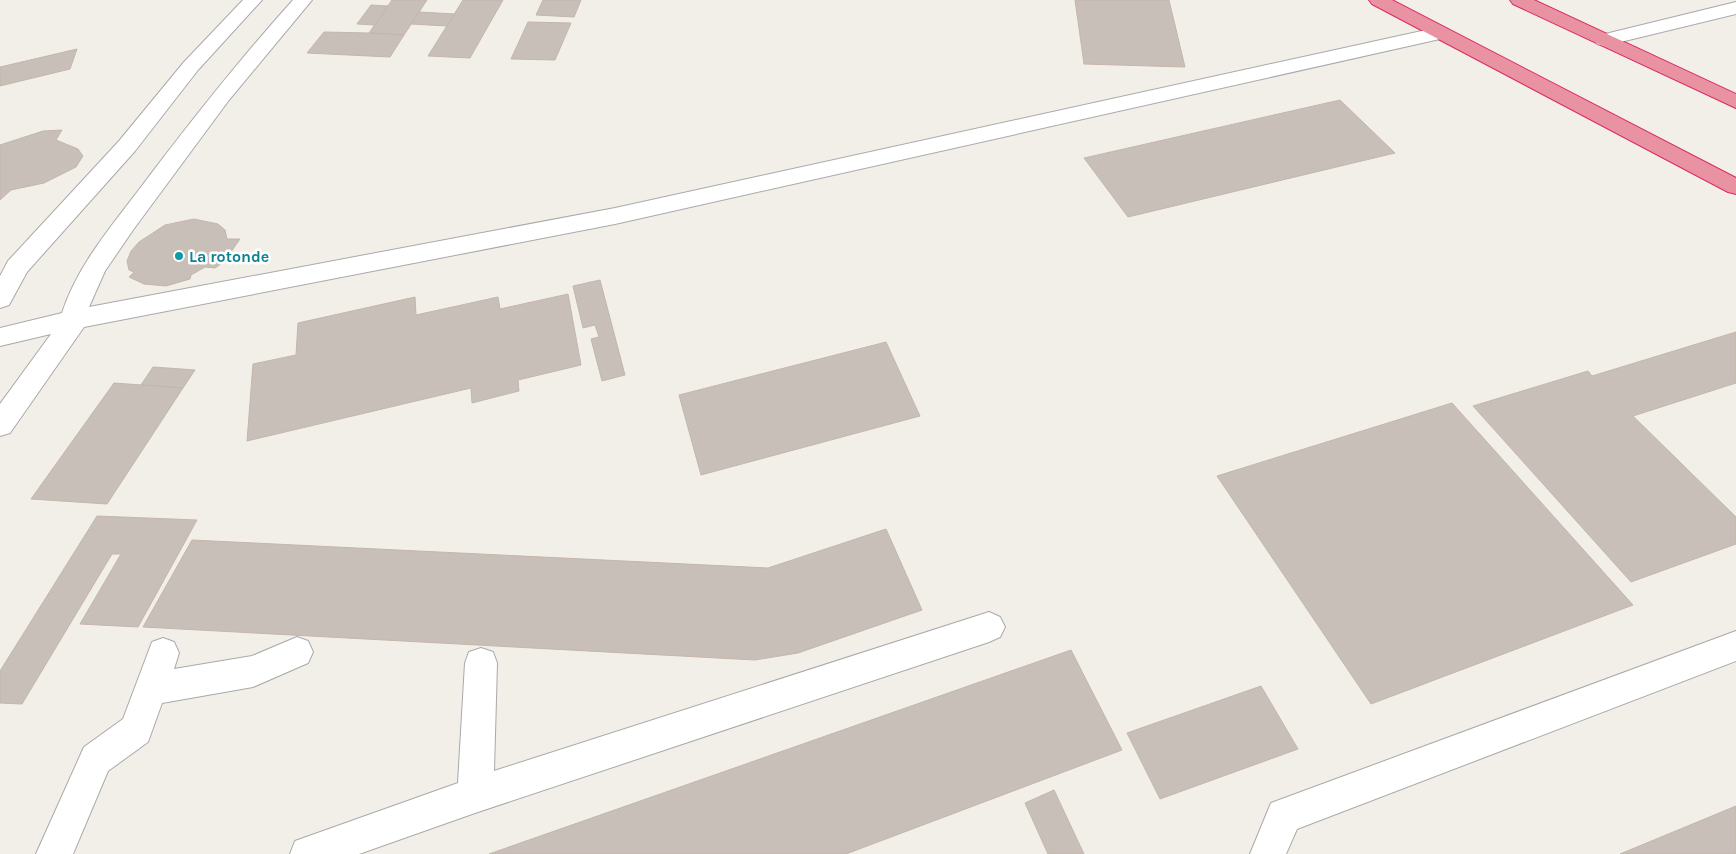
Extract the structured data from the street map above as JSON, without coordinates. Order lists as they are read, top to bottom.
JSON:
{
  "places": ["La rotonde"]
}
